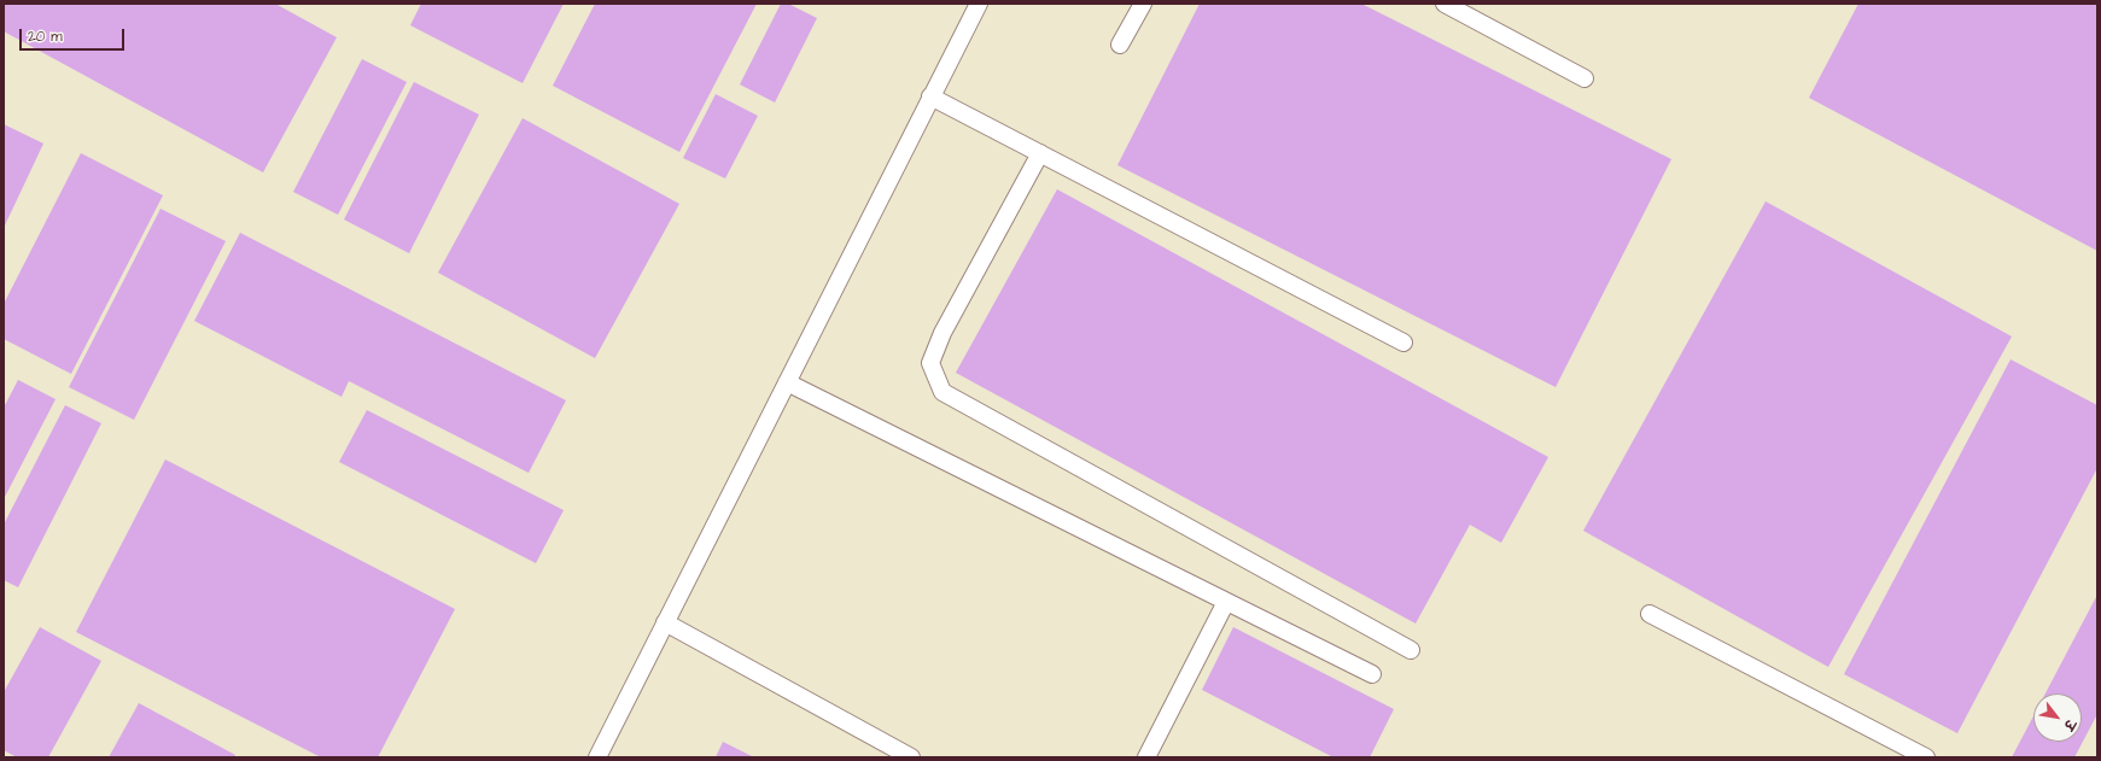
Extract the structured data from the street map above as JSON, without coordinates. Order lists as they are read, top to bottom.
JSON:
{
  "scale_bar": "20 m",
  "north": "bottom right"
}
